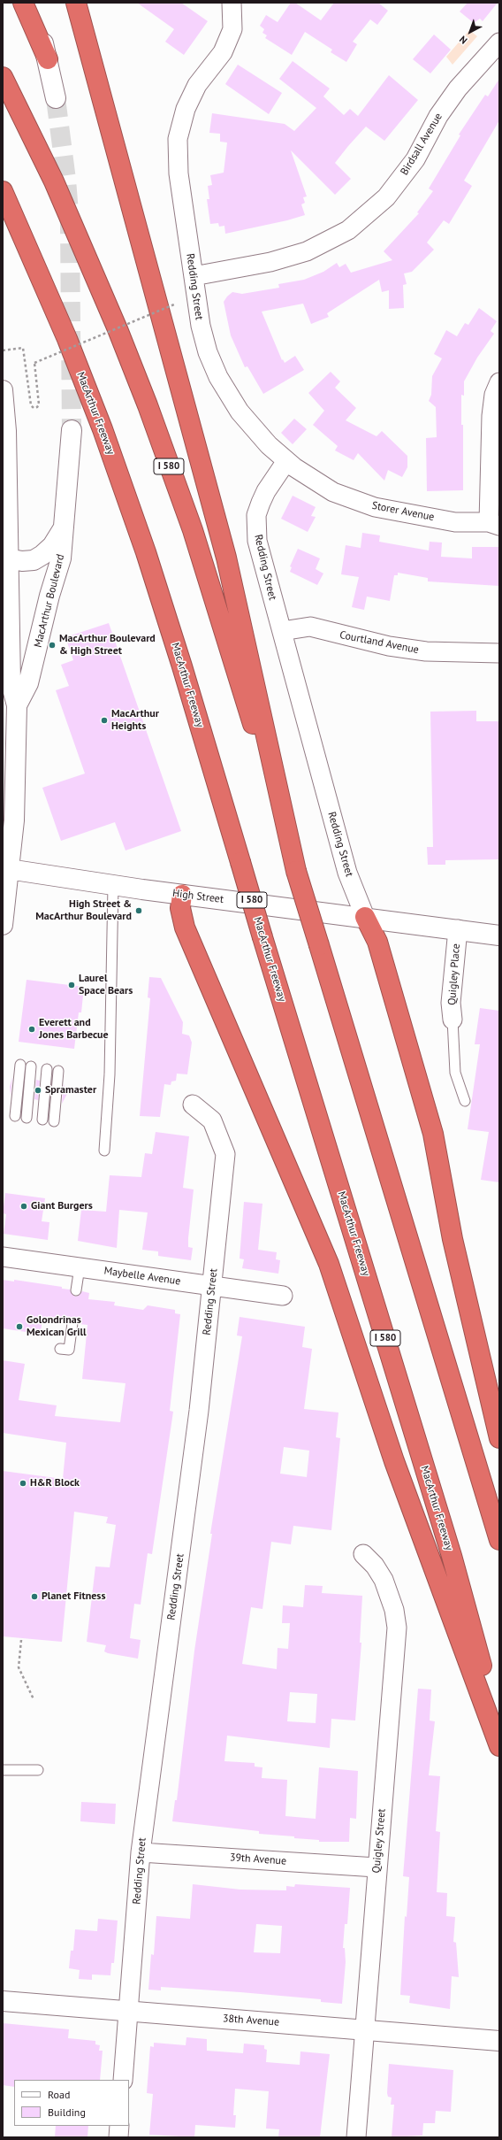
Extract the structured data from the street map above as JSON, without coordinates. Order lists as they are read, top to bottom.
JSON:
{
  "streets": {
    "highway": ["MacArthur Freeway", "I 580"],
    "main road": ["MacArthur Boulevard", "High Street", "38th Avenue"],
    "street": [
      "Birdsall Avenue",
      "Redding Street",
      "Storer Avenue",
      "Courtland Avenue",
      "Quigley Place",
      "Maybelle Avenue",
      "Quigley Street",
      "39th Avenue"
    ]
  },
  "crossings": [
    ["Birdsall Avenue", "Redding Street"],
    ["Redding Street", "Storer Avenue"],
    ["Redding Street", "Courtland Avenue"],
    ["Redding Street", "High Street"],
    ["Redding Street", "Maybelle Avenue"],
    ["Redding Street", "39th Avenue"],
    ["Redding Street", "38th Avenue"],
    ["MacArthur Boulevard", "High Street"],
    ["High Street", "Quigley Place"],
    ["Quigley Street", "39th Avenue"],
    ["Quigley Street", "38th Avenue"]
  ],
  "places": [
    "MacArthur Boulevard & High Street",
    "MacArthur Heights",
    "High Street & MacArthur Boulevard",
    "Laurel Space Bears",
    "Everett and Jones Barbecue",
    "Spramaster",
    "Giant Burgers",
    "Golondrinas Mexican Grill",
    "H&R Block",
    "Planet Fitness"
  ],
  "legend": ["Road", "Building"],
  "north": "bottom left"
}
